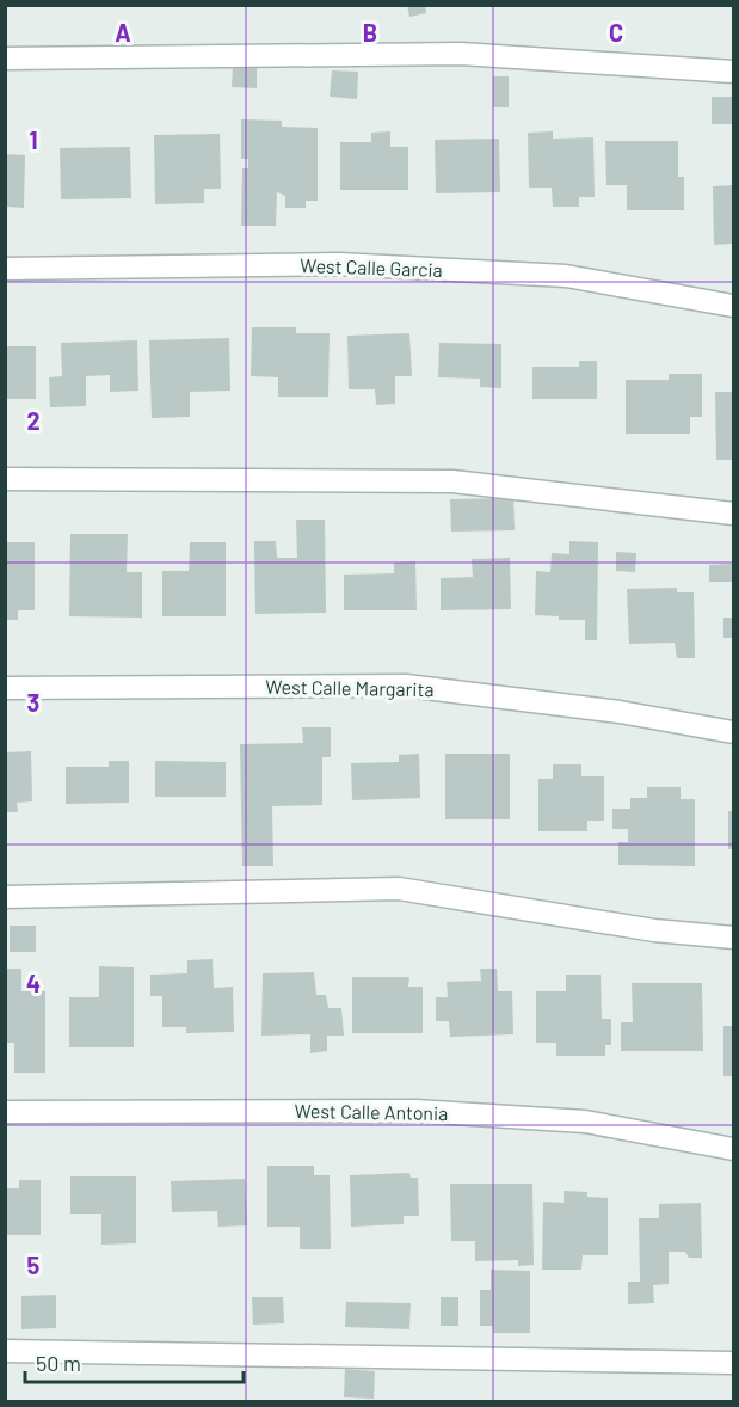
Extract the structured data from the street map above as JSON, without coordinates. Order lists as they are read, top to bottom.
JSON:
{
  "streets": {
    "street": ["West Calle Garcia", "West Calle Margarita", "West Calle Antonia"]
  },
  "scale_bar": "50 m",
  "grid": {
    "columns": ["A", "B", "C"],
    "rows": [
      "1",
      "2",
      "3",
      "4",
      "5"
    ]
  }
}
